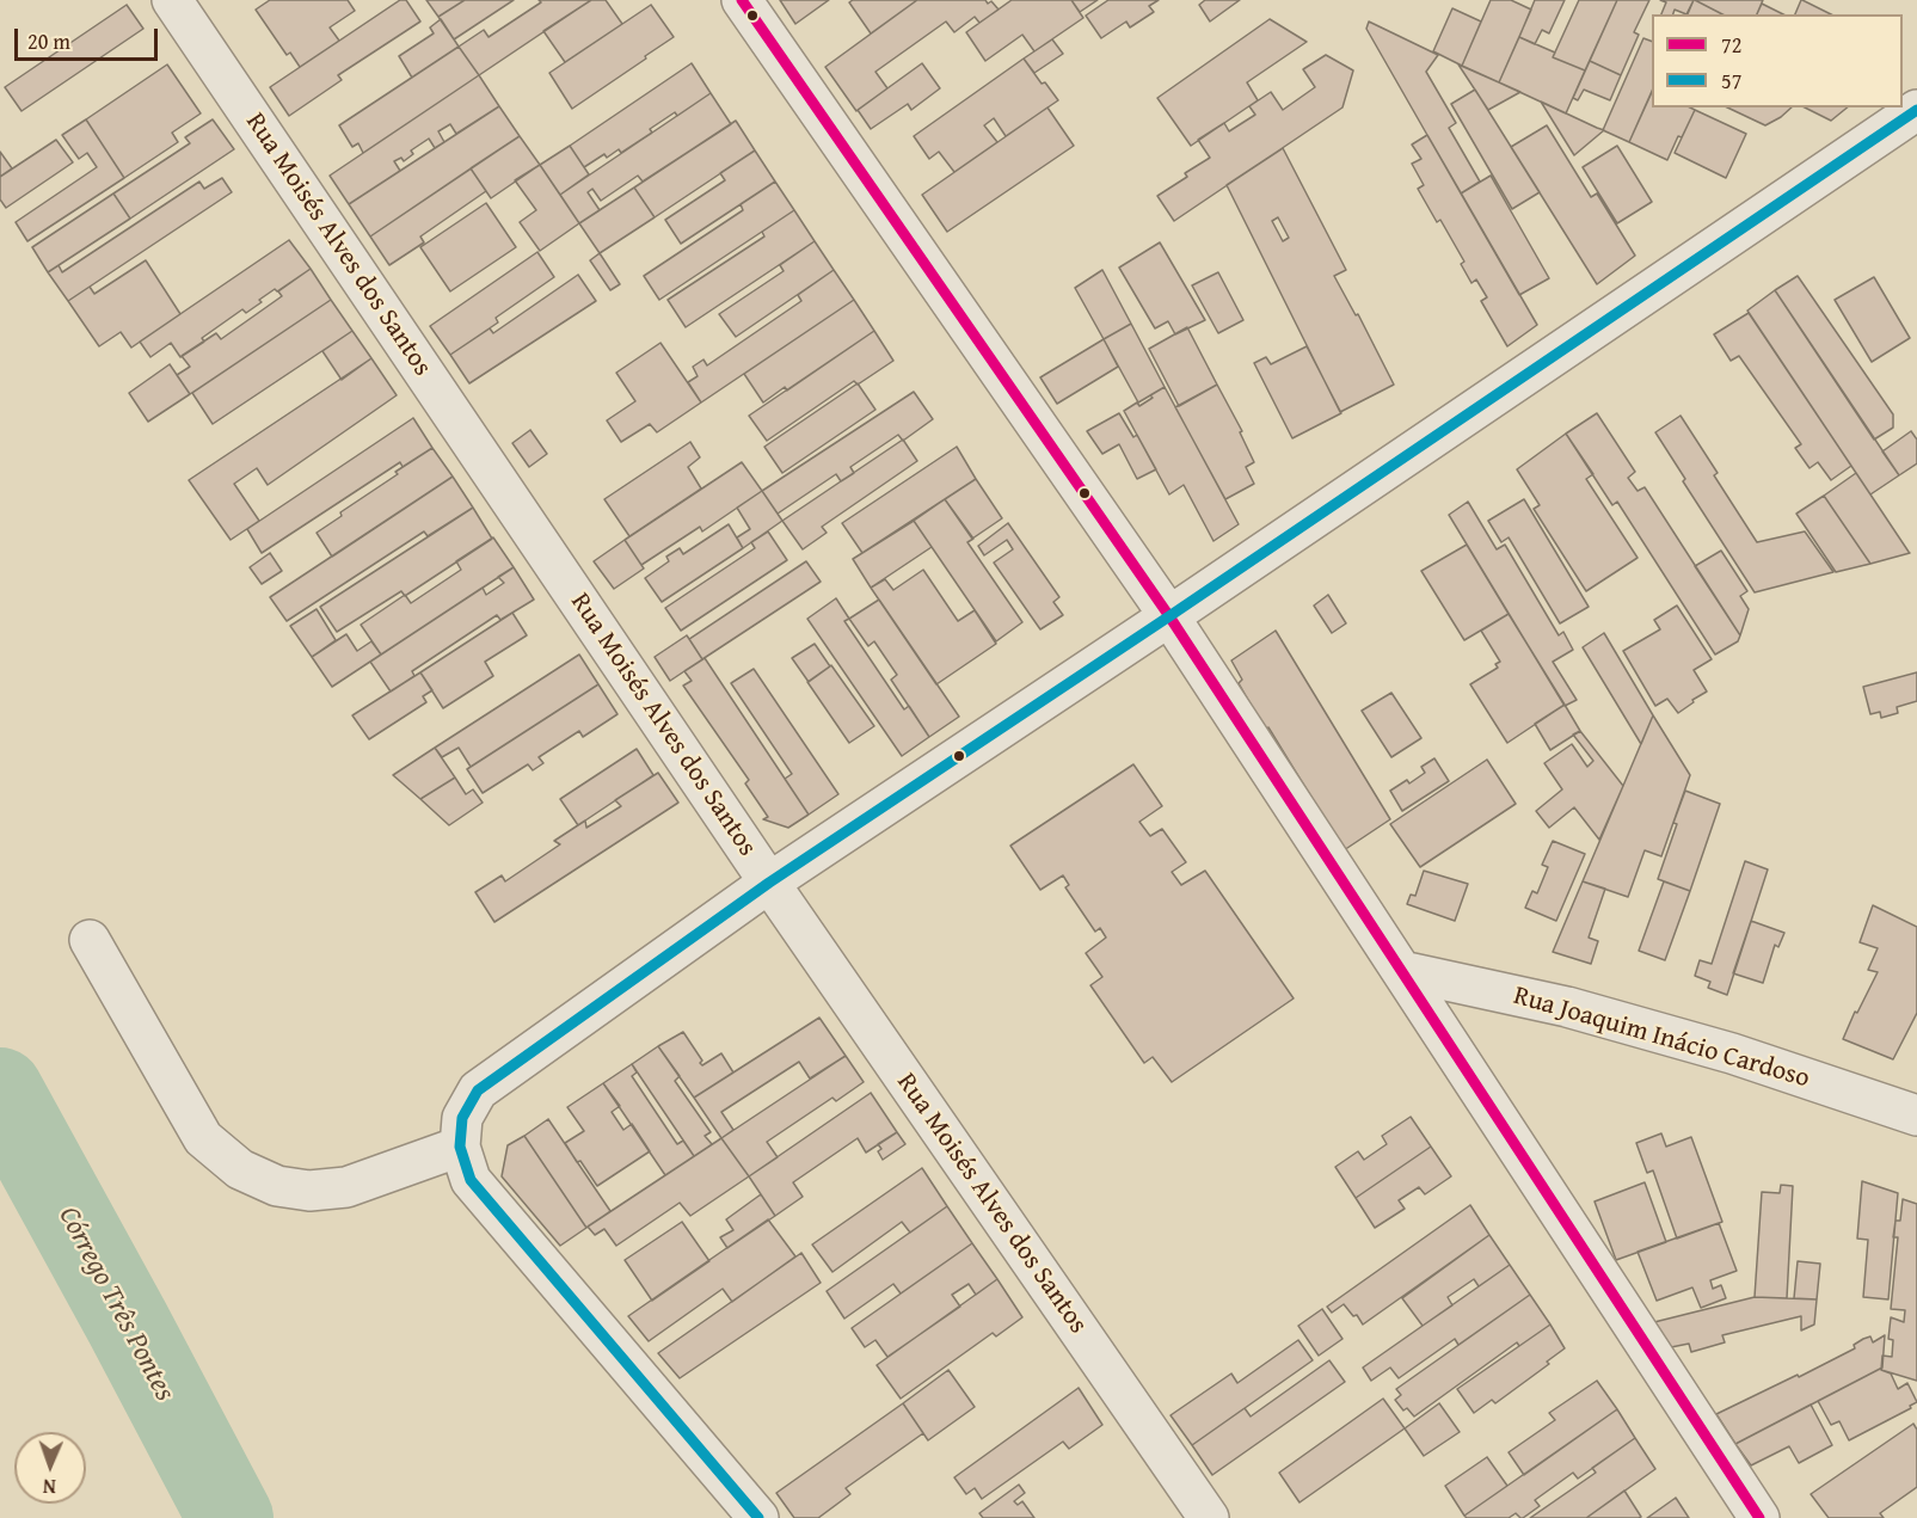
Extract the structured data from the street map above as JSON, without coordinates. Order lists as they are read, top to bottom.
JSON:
{
  "streets": {
    "street": ["Rua Moisés Alves dos Santos", "Rua Joaquim Inácio Cardoso"]
  },
  "water": ["Córrego Três Pontes"],
  "lines": ["transit line 72", "transit line 57"],
  "legend": ["72", "57"],
  "scale_bar": "20 m",
  "north": "bottom"
}
